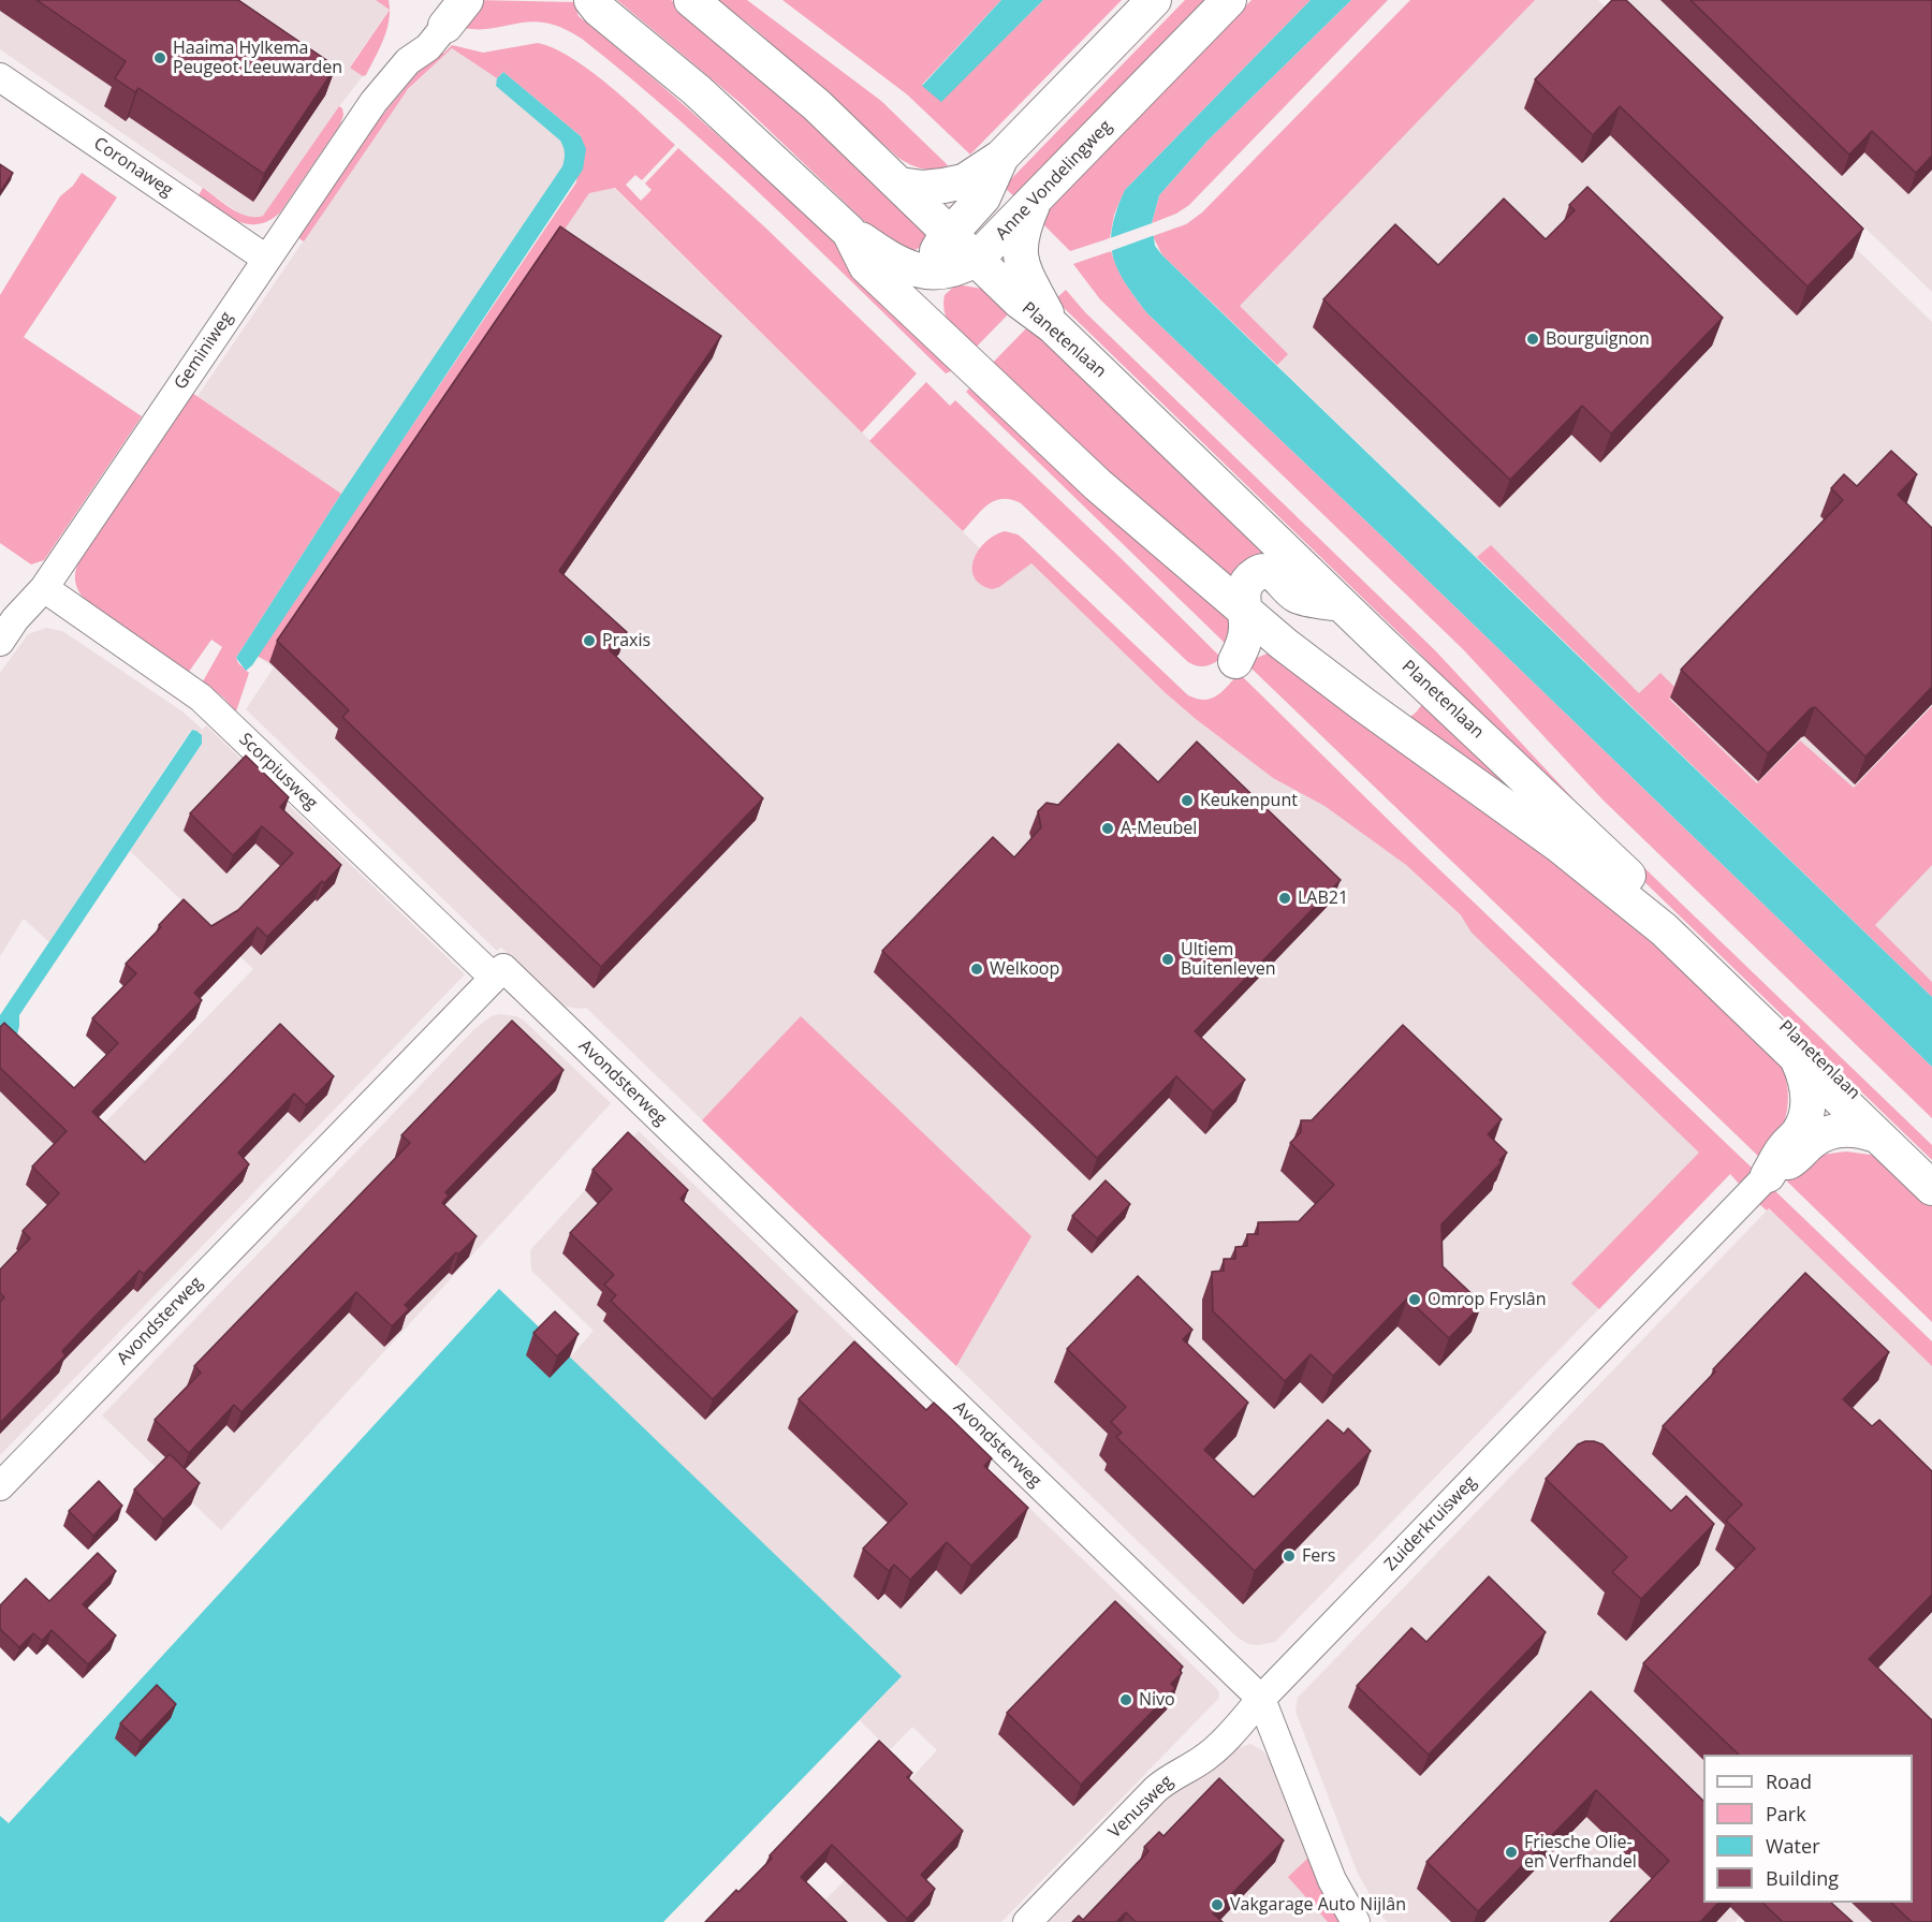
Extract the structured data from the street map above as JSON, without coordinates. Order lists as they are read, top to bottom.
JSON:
{
  "streets": {
    "main road": ["Anne Vondelingweg", "Planetenlaan"],
    "street": [
      "Coronaweg",
      "Geminiweg",
      "Scorpiusweg",
      "Avondsterweg",
      "Zuiderkruisweg",
      "Venusweg"
    ]
  },
  "crossings": [
    ["Coronaweg", "Geminiweg"],
    ["Anne Vondelingweg", "Planetenlaan"],
    ["Geminiweg", "Scorpiusweg"],
    ["Scorpiusweg", "Avondsterweg"],
    ["Avondsterweg", "Zuiderkruisweg"],
    ["Avondsterweg", "Venusweg"],
    ["Zuiderkruisweg", "Venusweg"]
  ],
  "places": [
    "Haaima Hylkema Peugeot Leeuwarden",
    "Bourguignon",
    "Praxis",
    "Keukenpunt",
    "A-Meubel",
    "LAB21",
    "Ultiem Buitenleven",
    "Welkoop",
    "Omrop Fryslân",
    "Fers",
    "Nivo",
    "Friesche Olie- en Verfhandel",
    "Vakgarage Auto Nijlân"
  ],
  "legend": [
    "Road",
    "Park",
    "Water",
    "Building"
  ]
}
